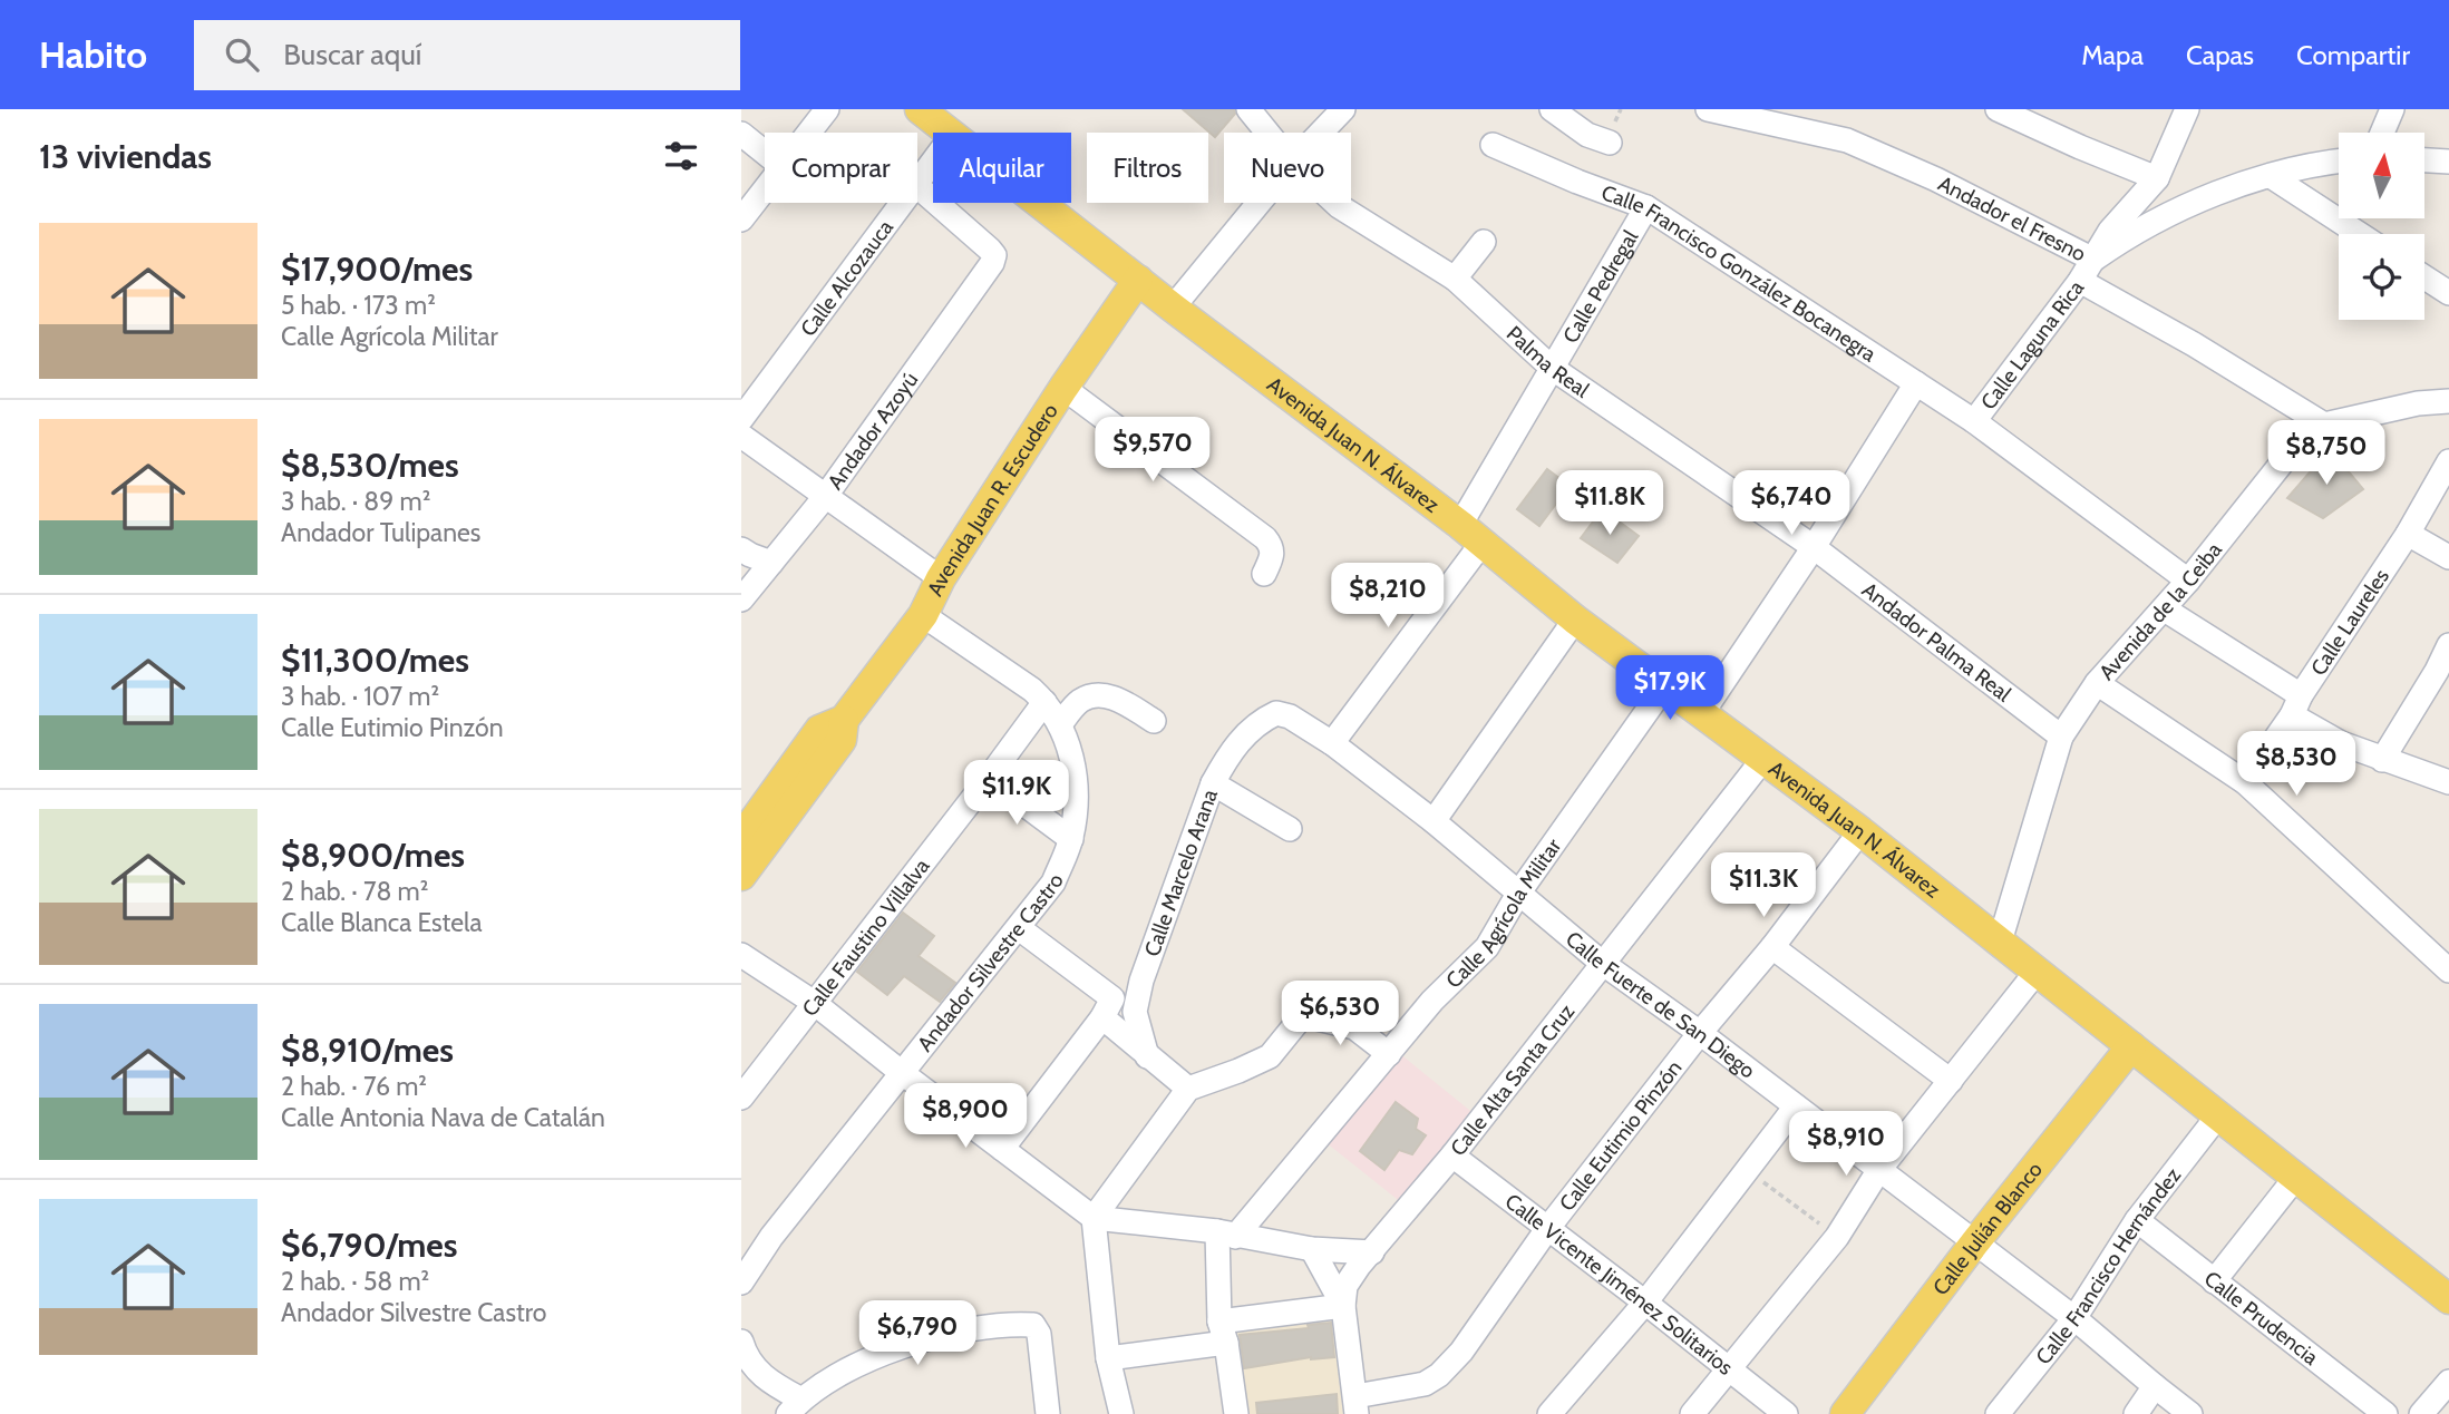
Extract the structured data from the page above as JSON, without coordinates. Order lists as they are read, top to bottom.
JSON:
{
  "streets": {
    "main road": ["Avenida Juan N. Álvarez", "Avenida Juan R. Escudero", "Calle Julián Blanco"],
    "street": [
      "Andador el Fresno",
      "Calle Francisco González Bocanegra",
      "Calle Alcozauca",
      "Calle Pedregal",
      "Calle Laguna Rica",
      "Palma Real",
      "Andador Azoyú",
      "Avenida de la Ceiba",
      "Calle Laureles",
      "Andador Palma Real",
      "Calle Marcelo Arana",
      "Calle Agrícola Militar",
      "Calle Faustino Villalva",
      "Andador Silvestre Castro",
      "Calle Fuerte de San Diego",
      "Calle Alta Santa Cruz",
      "Calle Eutimio Pinzón",
      "Calle Francisco Hernández",
      "Calle Vicente Jiménez Solitarios",
      "Calle Prudencia"
    ]
  },
  "crossings": [
    ["Andador el Fresno", "Calle Laguna Rica"],
    ["Calle Francisco González Bocanegra", "Calle Pedregal"],
    ["Calle Francisco González Bocanegra", "Calle Laguna Rica"],
    ["Calle Francisco González Bocanegra", "Avenida de la Ceiba"],
    ["Calle Alcozauca", "Andador Azoyú"],
    ["Calle Alcozauca", "Avenida Juan N. Álvarez"],
    ["Calle Pedregal", "Palma Real"],
    ["Calle Pedregal", "Avenida Juan N. Álvarez"],
    ["Calle Pedregal", "Calle Fuerte de San Diego"],
    ["Palma Real", "Andador Palma Real"],
    ["Avenida Juan N. Álvarez", "Avenida Juan R. Escudero"],
    ["Avenida Juan N. Álvarez", "Avenida de la Ceiba"],
    ["Avenida Juan N. Álvarez", "Calle Agrícola Militar"],
    ["Avenida Juan N. Álvarez", "Calle Alta Santa Cruz"],
    ["Avenida Juan N. Álvarez", "Calle Eutimio Pinzón"],
    ["Avenida Juan N. Álvarez", "Calle Julián Blanco"],
    ["Avenida Juan N. Álvarez", "Calle Francisco Hernández"],
    ["Avenida Juan R. Escudero", "Andador Silvestre Castro"],
    ["Avenida de la Ceiba", "Andador Palma Real"],
    ["Calle Marcelo Arana", "Calle Fuerte de San Diego"],
    ["Calle Agrícola Militar", "Calle Fuerte de San Diego"],
    ["Calle Faustino Villalva", "Andador Silvestre Castro"],
    ["Calle Fuerte de San Diego", "Calle Alta Santa Cruz"],
    ["Calle Fuerte de San Diego", "Calle Eutimio Pinzón"],
    ["Calle Fuerte de San Diego", "Calle Julián Blanco"],
    ["Calle Fuerte de San Diego", "Calle Francisco Hernández"],
    ["Calle Alta Santa Cruz", "Calle Vicente Jiménez Solitarios"],
    ["Calle Eutimio Pinzón", "Calle Vicente Jiménez Solitarios"],
    ["Calle Francisco Hernández", "Calle Prudencia"]
  ],
  "north": "top",
  "page": {
    "header": "Habito",
    "search": "Buscar aquí",
    "nav": ["Mapa", "Capas", "Compartir"],
    "heading": "13 viviendas",
    "chip": [
      "Comprar",
      "Alquilar",
      "Filtros",
      "Nuevo"
    ],
    "list": [
      {
        "name": "$17,900/mes",
        "note": "5 hab. · 173 m² · Calle Agrícola Militar"
      },
      {
        "name": "$8,530/mes",
        "note": "3 hab. · 89 m² · Andador Tulipanes"
      },
      {
        "name": "$11,300/mes",
        "note": "3 hab. · 107 m² · Calle Eutimio Pinzón"
      },
      {
        "name": "$8,900/mes",
        "note": "2 hab. · 78 m² · Calle Blanca Estela"
      },
      {
        "name": "$8,910/mes",
        "note": "2 hab. · 76 m² · Calle Antonia Nava de Catalán"
      },
      {
        "name": "$6,790/mes",
        "note": "2 hab. · 58 m² · Andador Silvestre Castro"
      }
    ],
    "price": [
      "$9,570",
      "$8,750",
      "$11.8K",
      "$6,740",
      "$8,210",
      "$17.9K",
      "$8,530",
      "$11.9K",
      "$11.3K",
      "$6,530",
      "$8,900",
      "$8,910",
      "$6,790"
    ]
  }
}
